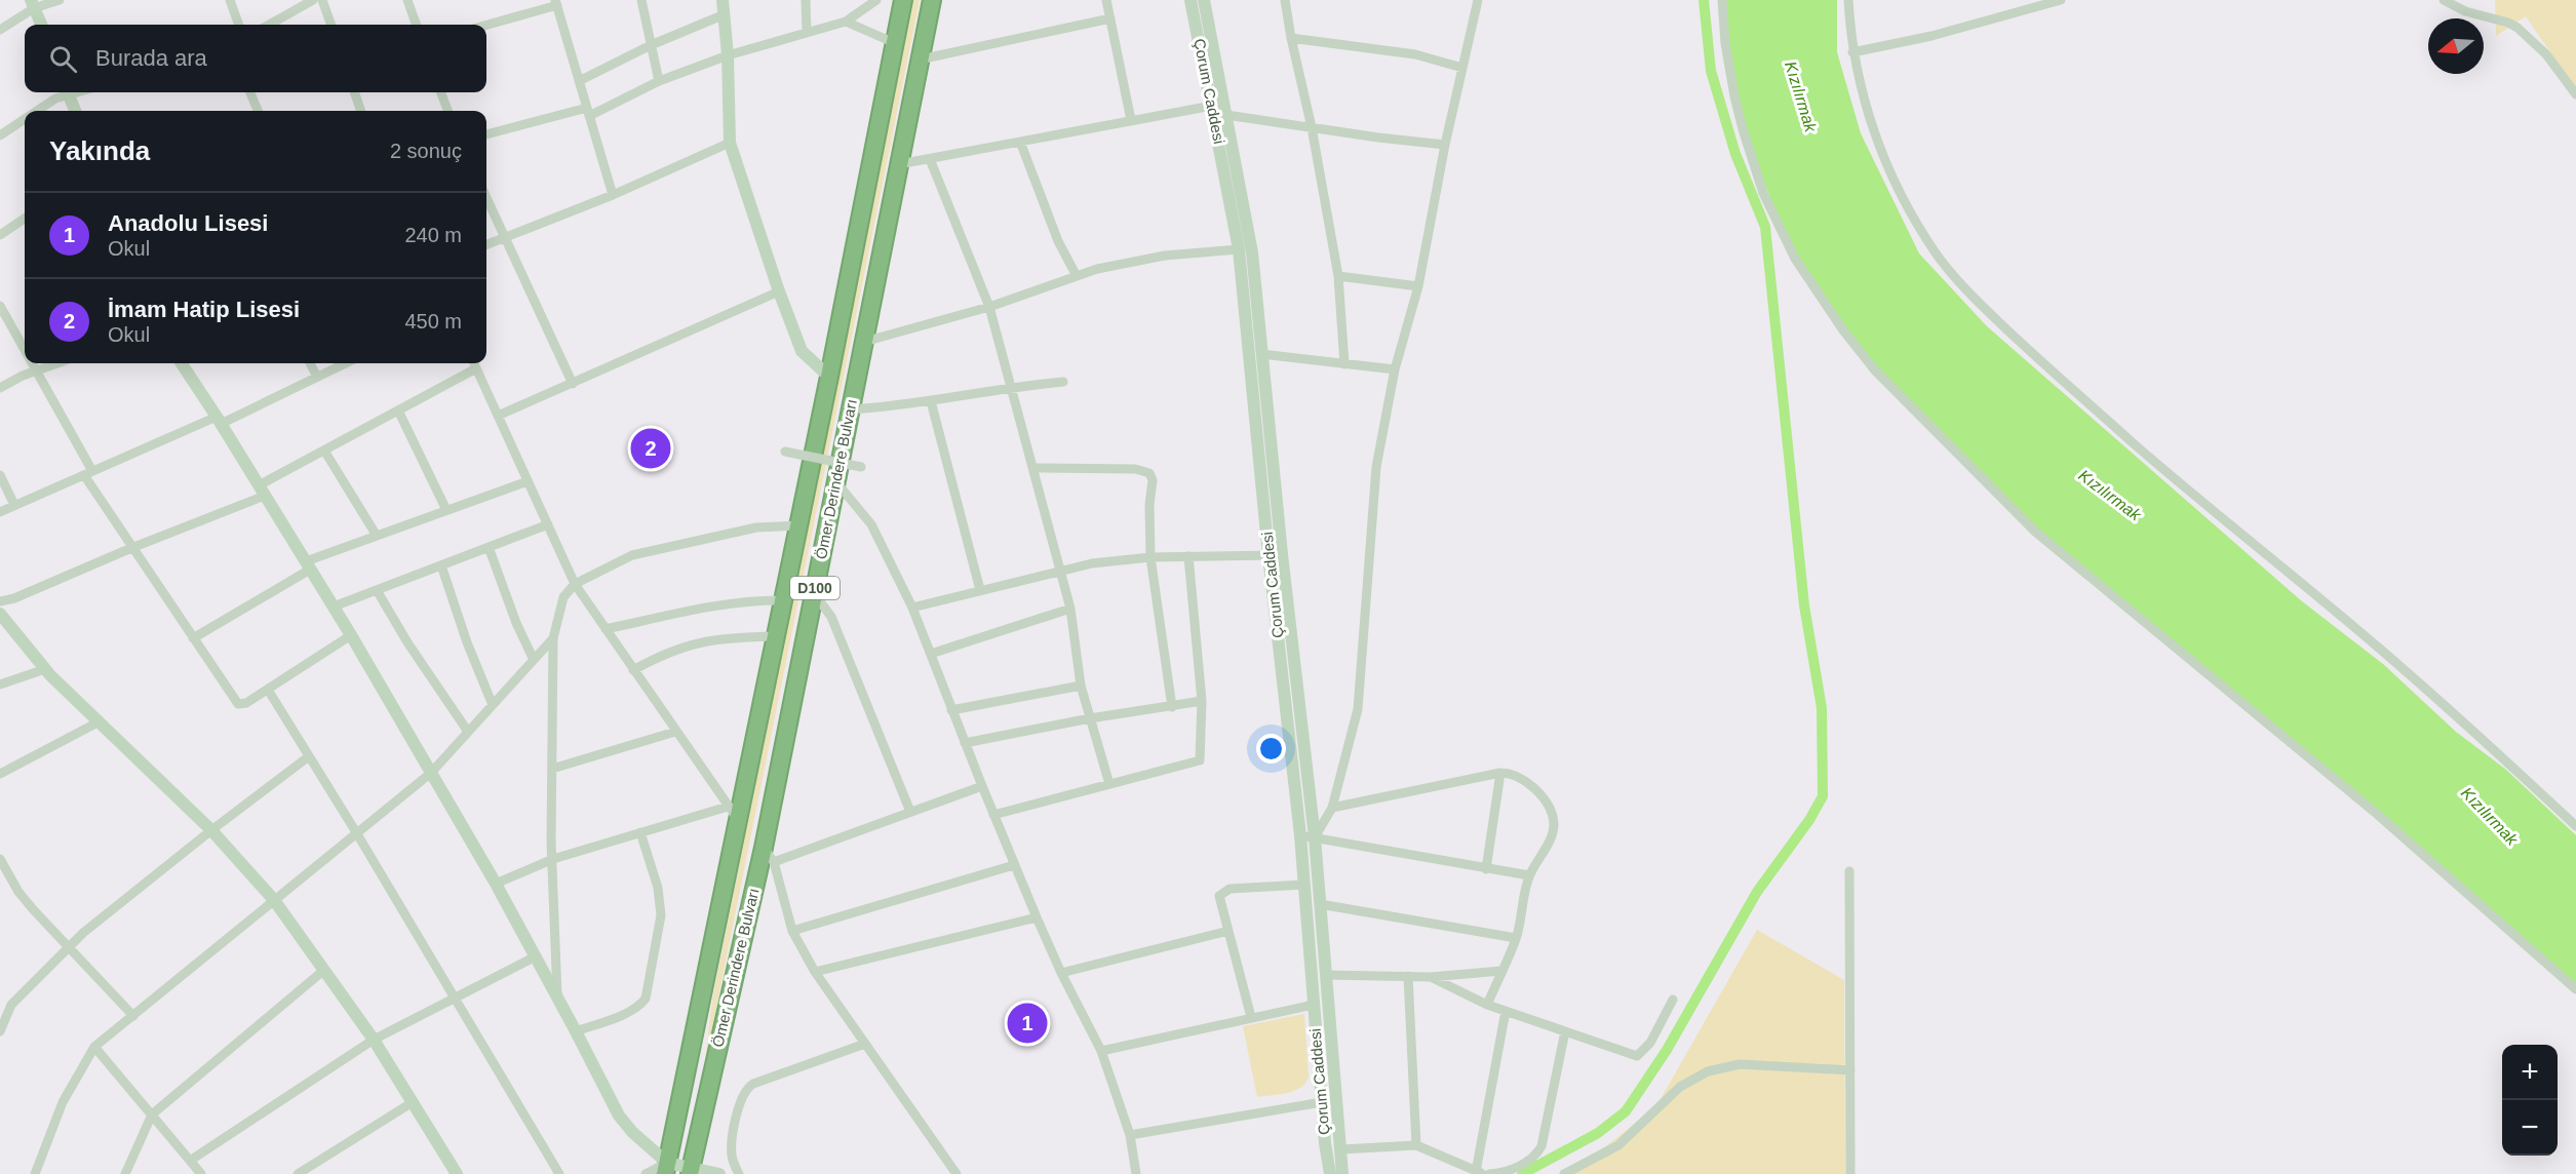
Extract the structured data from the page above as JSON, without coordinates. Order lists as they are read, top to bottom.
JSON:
{
  "streets": {
    "highway": ["Ömer Derindere Bulvarı", "D100"],
    "main road": ["Çorum Caddesi"]
  },
  "water": ["Kızılırmak"],
  "north": "left",
  "page": {
    "search": "Burada ara",
    "heading": ["Yakında", "2 sonuç"],
    "list": [
      {
        "mark": "1",
        "name": "Anadolu Lisesi",
        "note": "Okul",
        "value": "240 m"
      },
      {
        "mark": "2",
        "name": "İmam Hatip Lisesi",
        "note": "Okul",
        "value": "450 m"
      }
    ],
    "pins": ["2", "1"],
    "map_buttons": ["+", "−"]
  }
}
